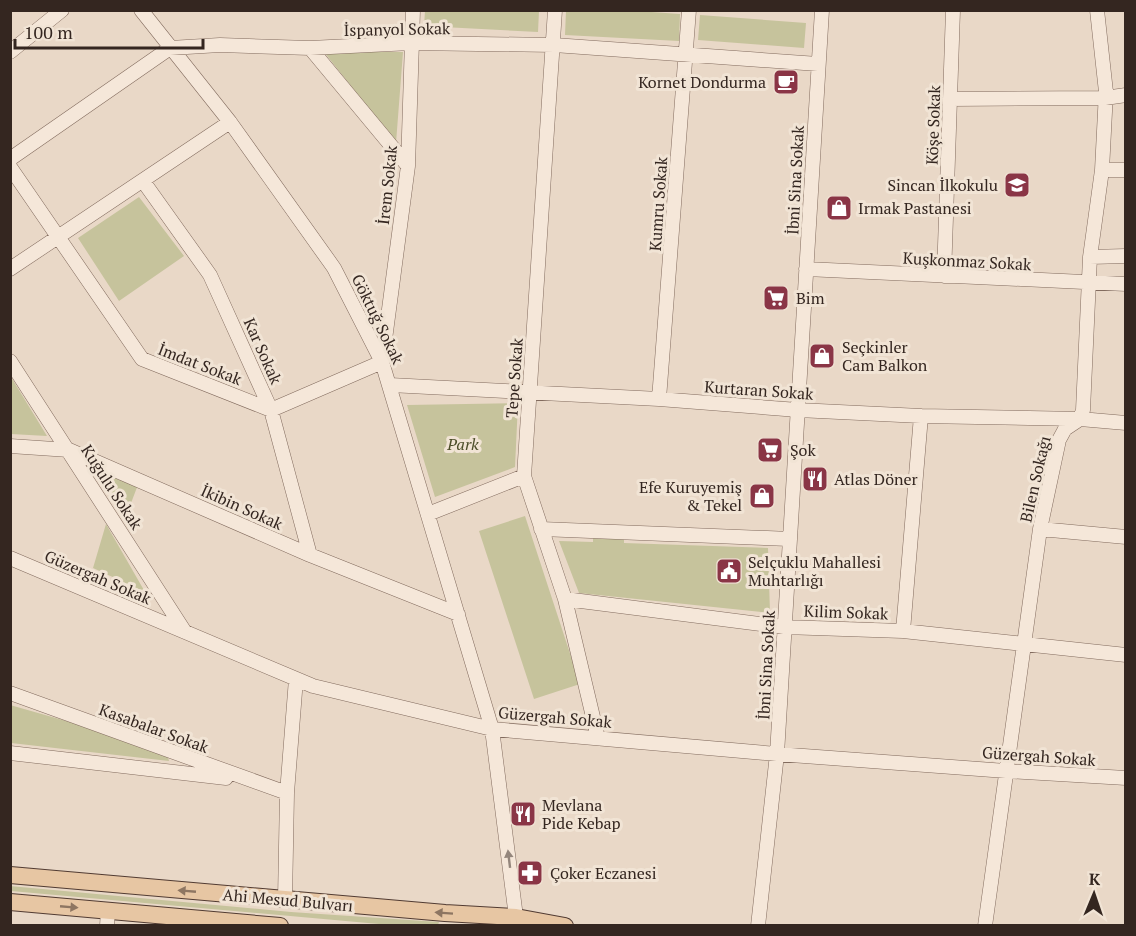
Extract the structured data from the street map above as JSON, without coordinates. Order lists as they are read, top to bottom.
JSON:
{
  "streets": {
    "main road": ["Ahi Mesud Bulvarı"],
    "street": [
      "İspanyol Sokak",
      "Köşe Sokak",
      "İbni Sina Sokak",
      "İrem Sokak",
      "Kumru Sokak",
      "Kuşkonmaz Sokak",
      "Göktuğ Sokak",
      "Kar Sokak",
      "İmdat Sokak",
      "Tepe Sokak",
      "Kurtaran Sokak",
      "Bilen Sokağı",
      "Kuğulu Sokak",
      "İkibin Sokak",
      "Güzergah Sokak",
      "Kilim Sokak",
      "Kasabalar Sokak"
    ]
  },
  "crossings": [
    ["İspanyol Sokak", "İbni Sina Sokak"],
    ["İspanyol Sokak", "İrem Sokak"],
    ["İspanyol Sokak", "Kumru Sokak"],
    ["İspanyol Sokak", "Göktuğ Sokak"],
    ["İspanyol Sokak", "Tepe Sokak"],
    ["Köşe Sokak", "Kuşkonmaz Sokak"],
    ["İbni Sina Sokak", "Kuşkonmaz Sokak"],
    ["İbni Sina Sokak", "Kurtaran Sokak"],
    ["İbni Sina Sokak", "Güzergah Sokak"],
    ["İbni Sina Sokak", "Kilim Sokak"],
    ["İrem Sokak", "Göktuğ Sokak"],
    ["Kumru Sokak", "Kurtaran Sokak"],
    ["Göktuğ Sokak", "Kurtaran Sokak"],
    ["Göktuğ Sokak", "İkibin Sokak"],
    ["Göktuğ Sokak", "Güzergah Sokak"],
    ["Göktuğ Sokak", "Ahi Mesud Bulvarı"],
    ["Kar Sokak", "İmdat Sokak"],
    ["Kar Sokak", "İkibin Sokak"],
    ["Tepe Sokak", "Kurtaran Sokak"],
    ["Tepe Sokak", "Güzergah Sokak"],
    ["Tepe Sokak", "Kilim Sokak"],
    ["Kurtaran Sokak", "Bilen Sokağı"],
    ["Bilen Sokağı", "Güzergah Sokak"],
    ["Bilen Sokağı", "Kilim Sokak"],
    ["Kuğulu Sokak", "İkibin Sokak"],
    ["Kuğulu Sokak", "Güzergah Sokak"]
  ],
  "parks": ["Park"],
  "places": {
    "cafe": ["Kornet Dondurma"],
    "school or university": ["Sincan İlkokulu"],
    "shop": ["Irmak Pastanesi", "Seçkinler Cam Balkon", "Efe Kuruyemiş & Tekel"],
    "supermarket": ["Bim", "Şok"],
    "restaurant": ["Atlas Döner", "Mevlana Pide Kebap"],
    "public building": ["Selçuklu Mahallesi Muhtarlığı"],
    "pharmacy": ["Çoker Eczanesi"]
  },
  "scale_bar": "100 m",
  "north": "top"
}
